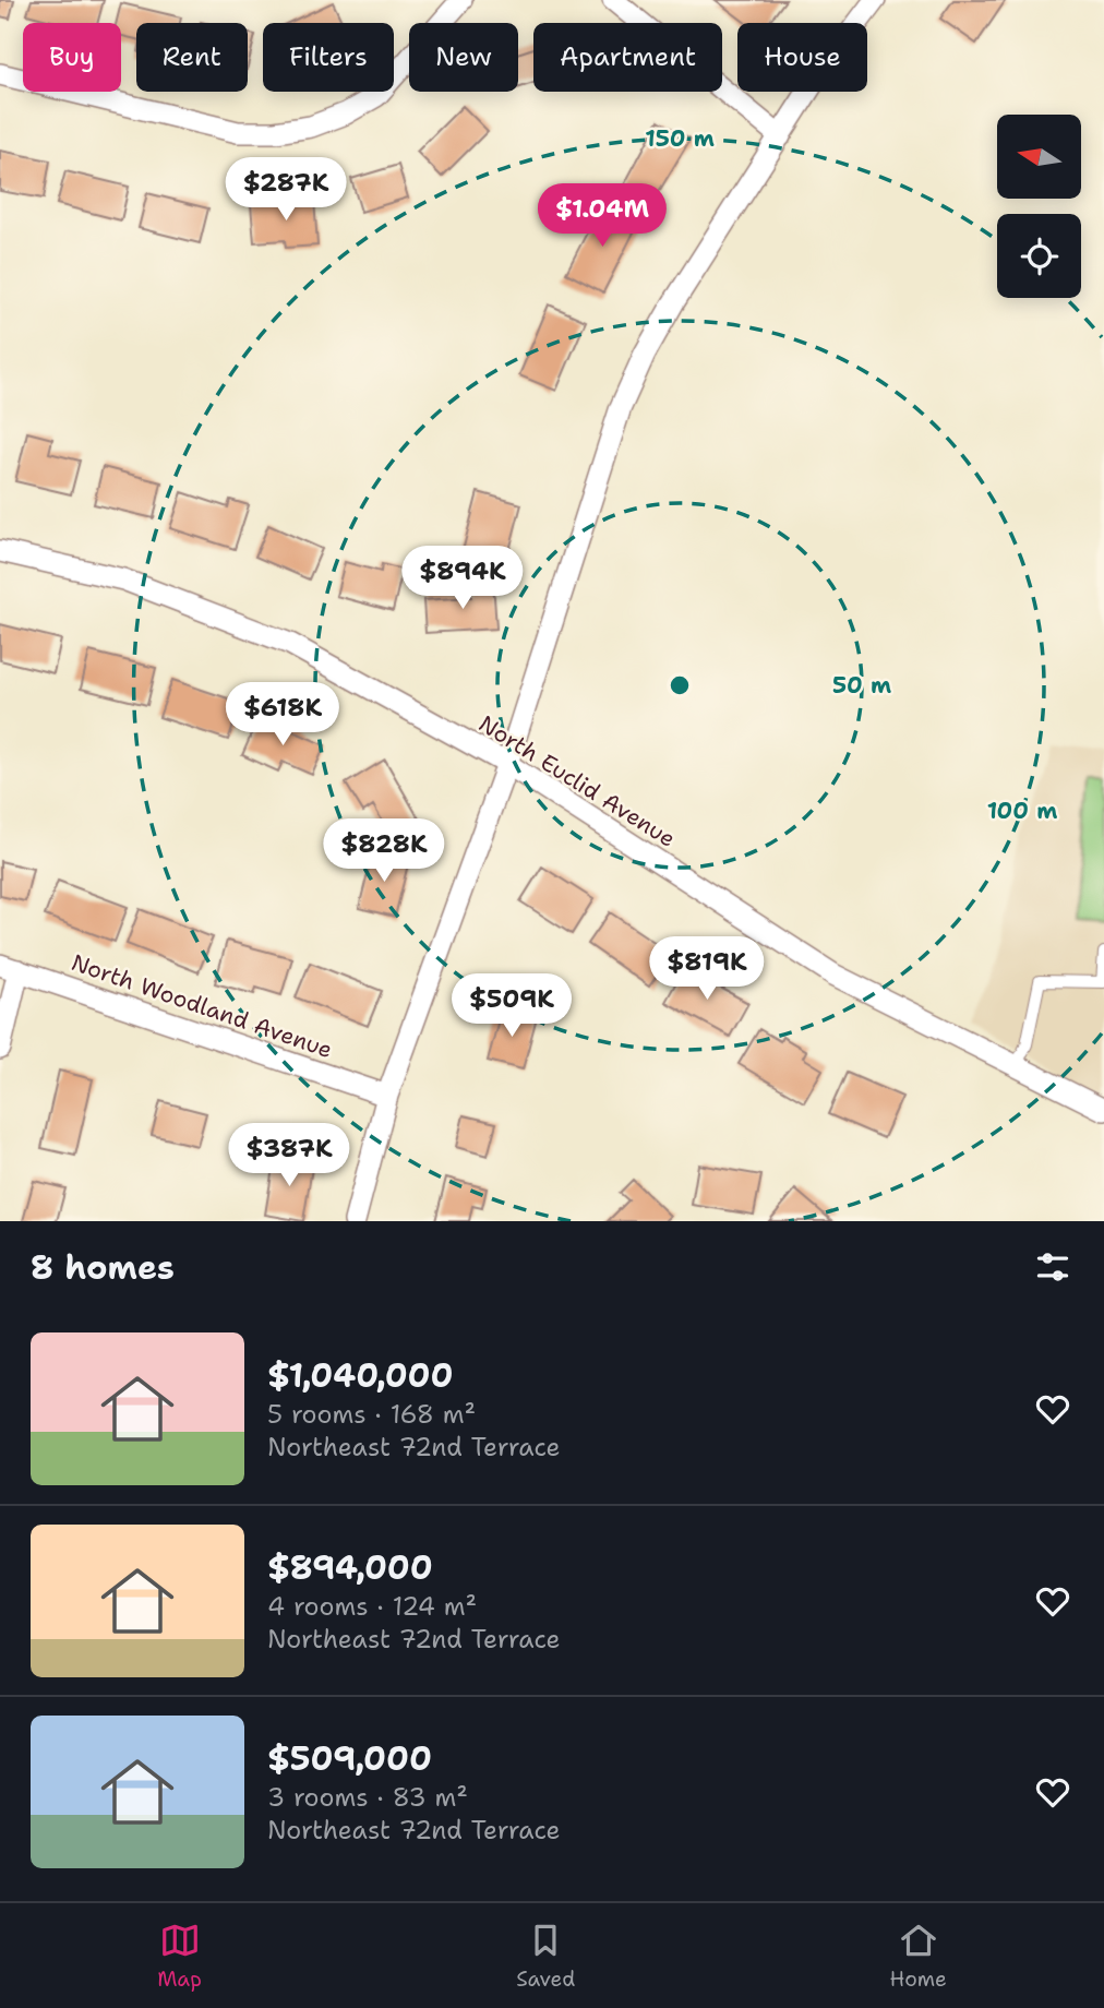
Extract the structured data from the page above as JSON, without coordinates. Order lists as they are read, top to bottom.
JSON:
{
  "streets": {
    "street": ["North Euclid Avenue", "North Woodland Avenue"]
  },
  "north": "left",
  "page": {
    "chip": [
      "Buy",
      "Rent",
      "Filters",
      "New",
      "Apartment",
      "House"
    ],
    "price": [
      "$287K",
      "$1.04M",
      "$894K",
      "$618K",
      "$828K",
      "$819K",
      "$509K",
      "$387K"
    ],
    "heading": "8 homes",
    "list": [
      {
        "name": "$1,040,000",
        "note": "5 rooms · 168 m² · Northeast 72nd Terrace"
      },
      {
        "name": "$894,000",
        "note": "4 rooms · 124 m² · Northeast 72nd Terrace"
      },
      {
        "name": "$509,000",
        "note": "3 rooms · 83 m² · Northeast 72nd Terrace"
      }
    ],
    "tabs": ["Map", "Saved", "Home"]
  },
  "rings": ["150 m", "50 m", "100 m"]
}
